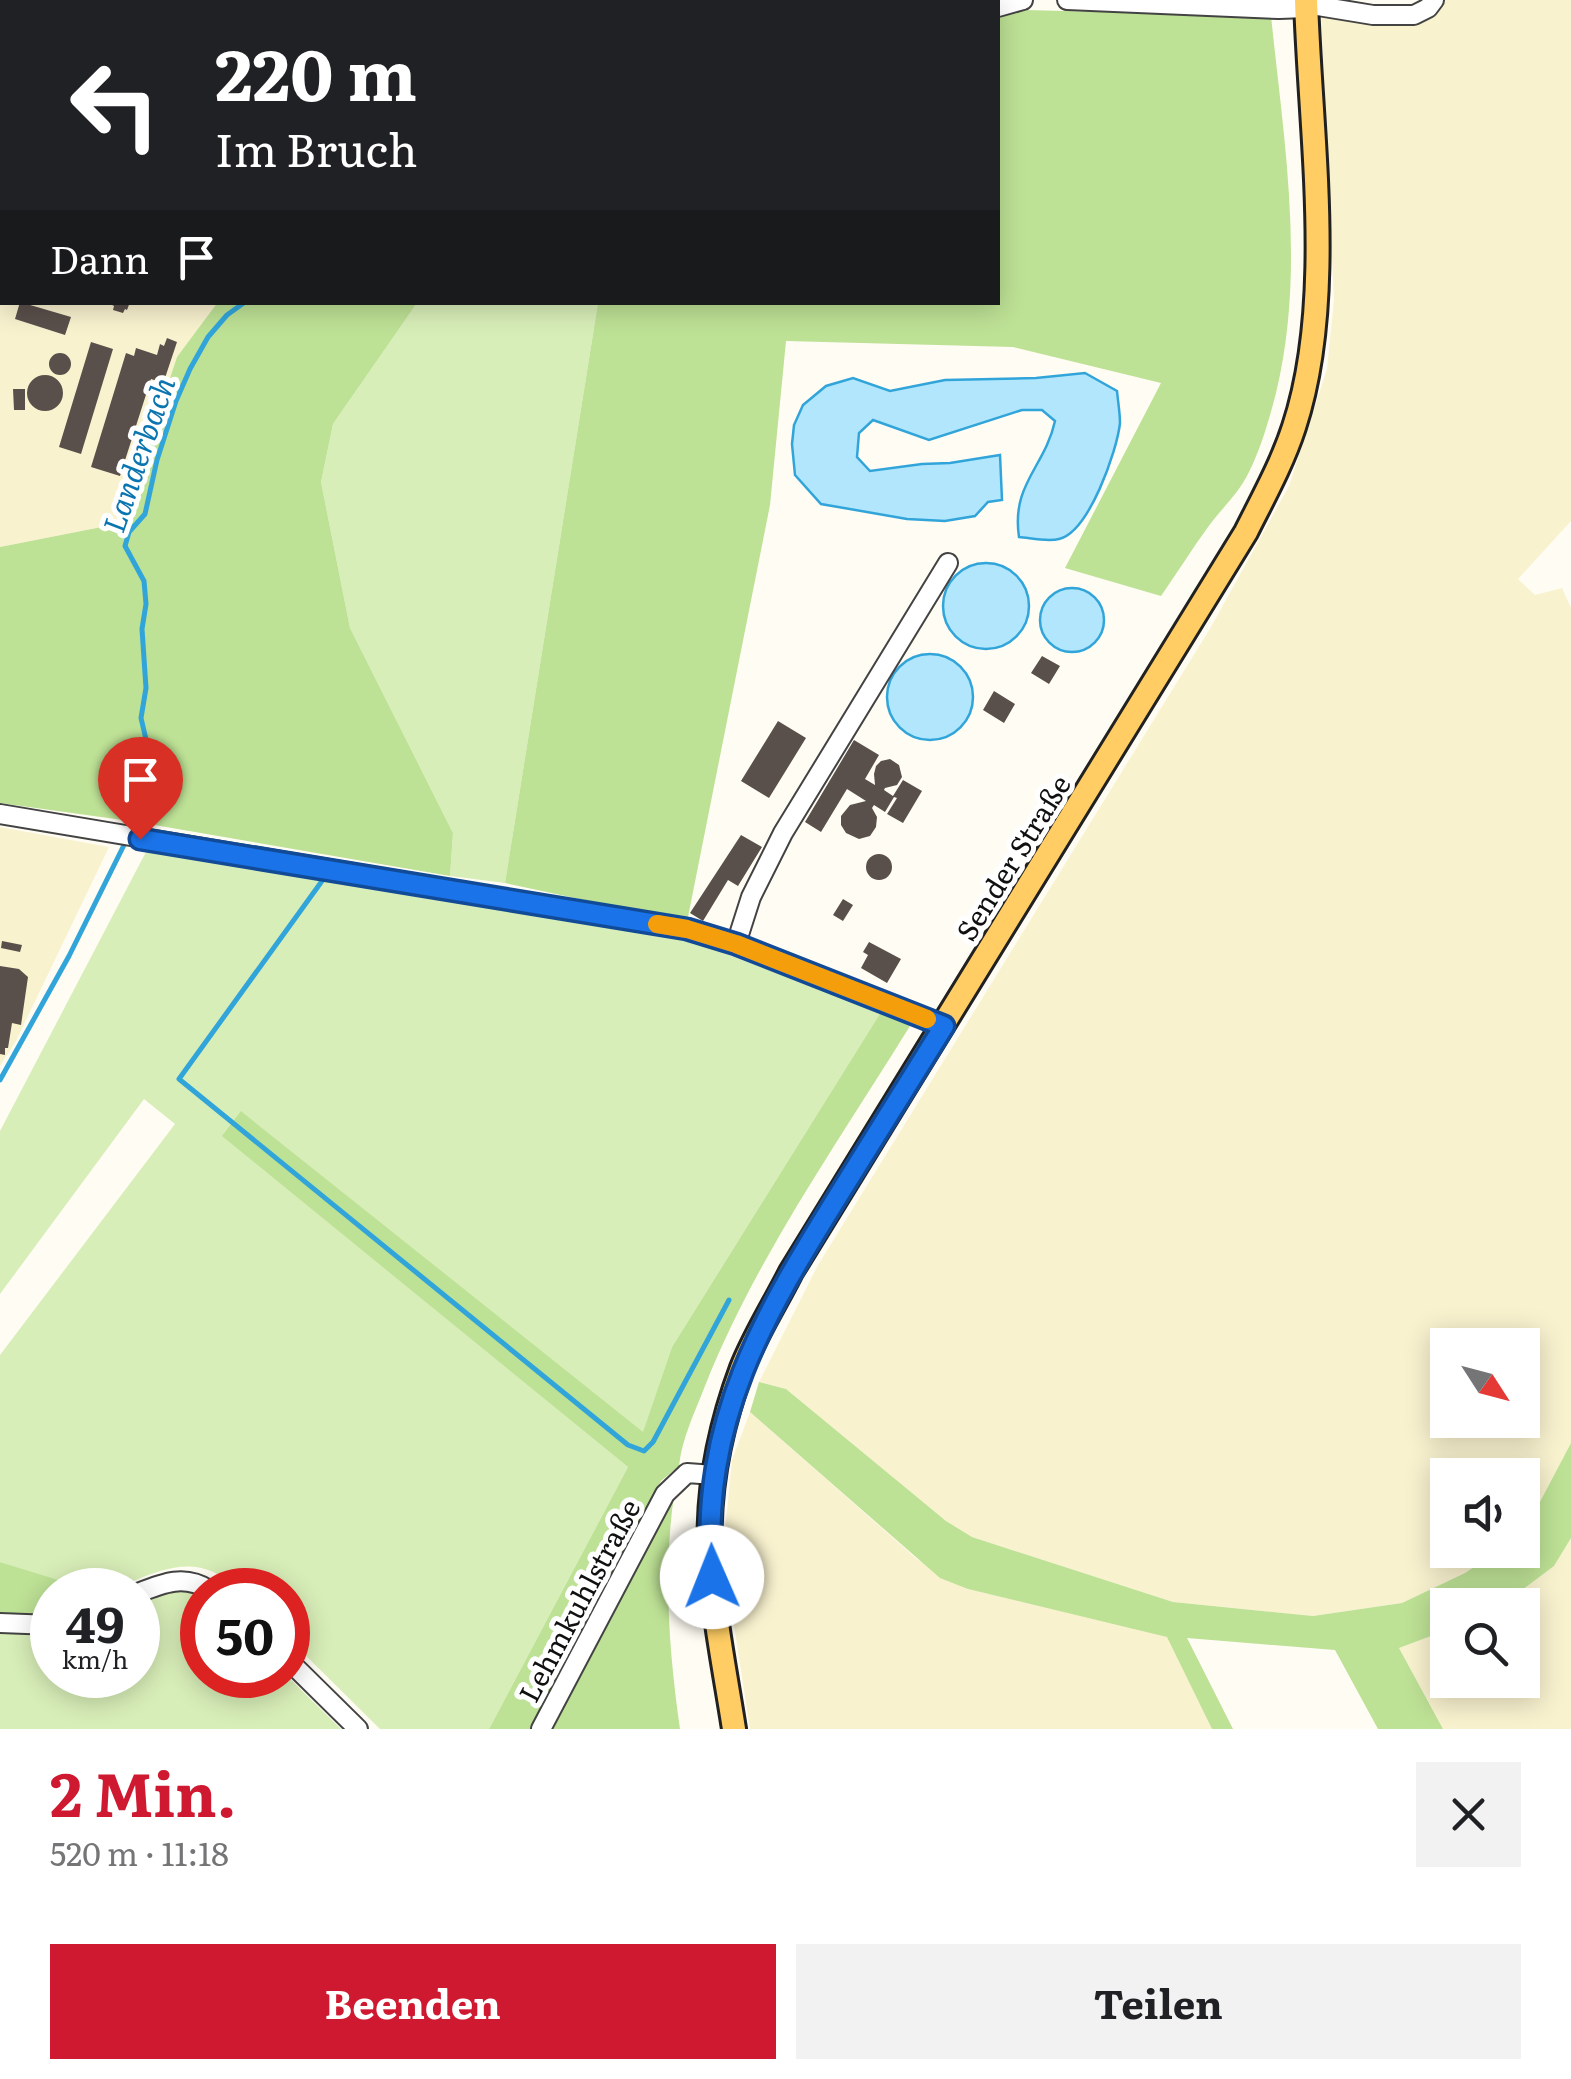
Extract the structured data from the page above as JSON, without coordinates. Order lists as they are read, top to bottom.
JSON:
{
  "streets": {
    "main road": ["Sender Straße"],
    "street": ["Lehmkuhlstraße"]
  },
  "crossings": [
    ["Sender Straße", "Lehmkuhlstraße"]
  ],
  "water": ["Landerbach"],
  "north": "bottom right",
  "page": {
    "turn": ["220 m", "Im Bruch"],
    "then": "Dann",
    "speed": "49 km/h",
    "limit": "50",
    "heading": ["2 Min.", "520 m · 11:18"],
    "buttons": ["Beenden", "Teilen"]
  }
}
